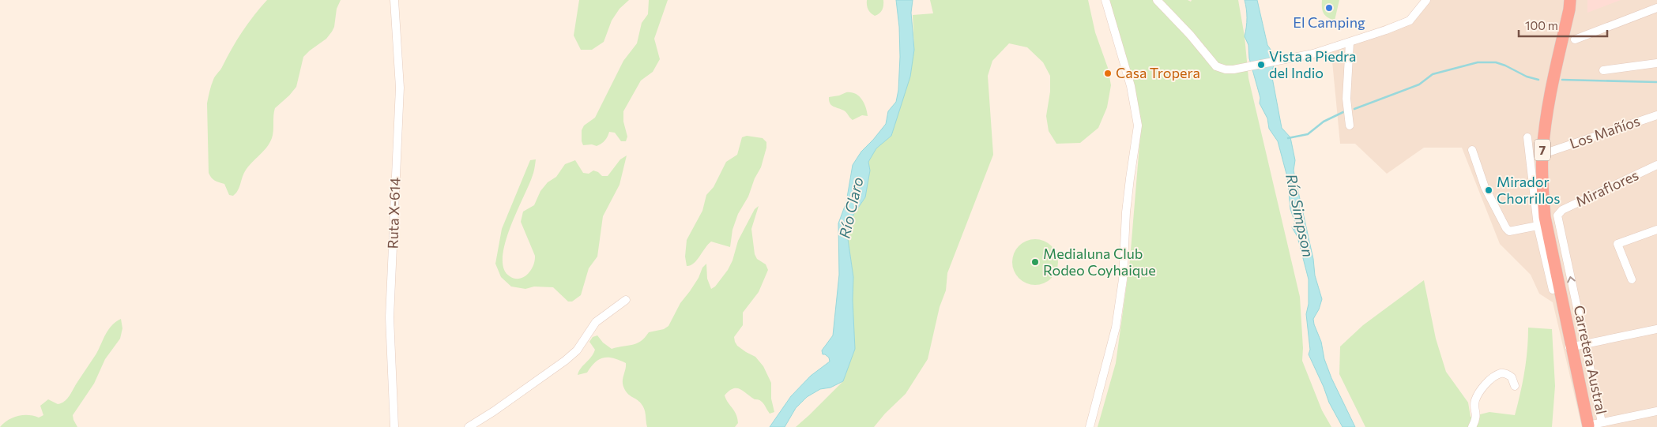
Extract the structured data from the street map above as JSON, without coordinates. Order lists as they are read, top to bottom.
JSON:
{
  "streets": {
    "highway": ["7", "Carretera Austral"],
    "street": ["Los Mañíos", "Miraflores", "Ruta X-614"]
  },
  "crossings": [
    ["Los Mañíos", "Carretera Austral"]
  ],
  "water": ["Río Claro", "Río Simpson"],
  "places": [
    "El Camping",
    "Vista a Piedra del Indio",
    "Casa Tropera",
    "Mirador Chorrillos",
    "Medialuna Club Rodeo Coyhaique"
  ],
  "scale_bar": "100 m"
}
